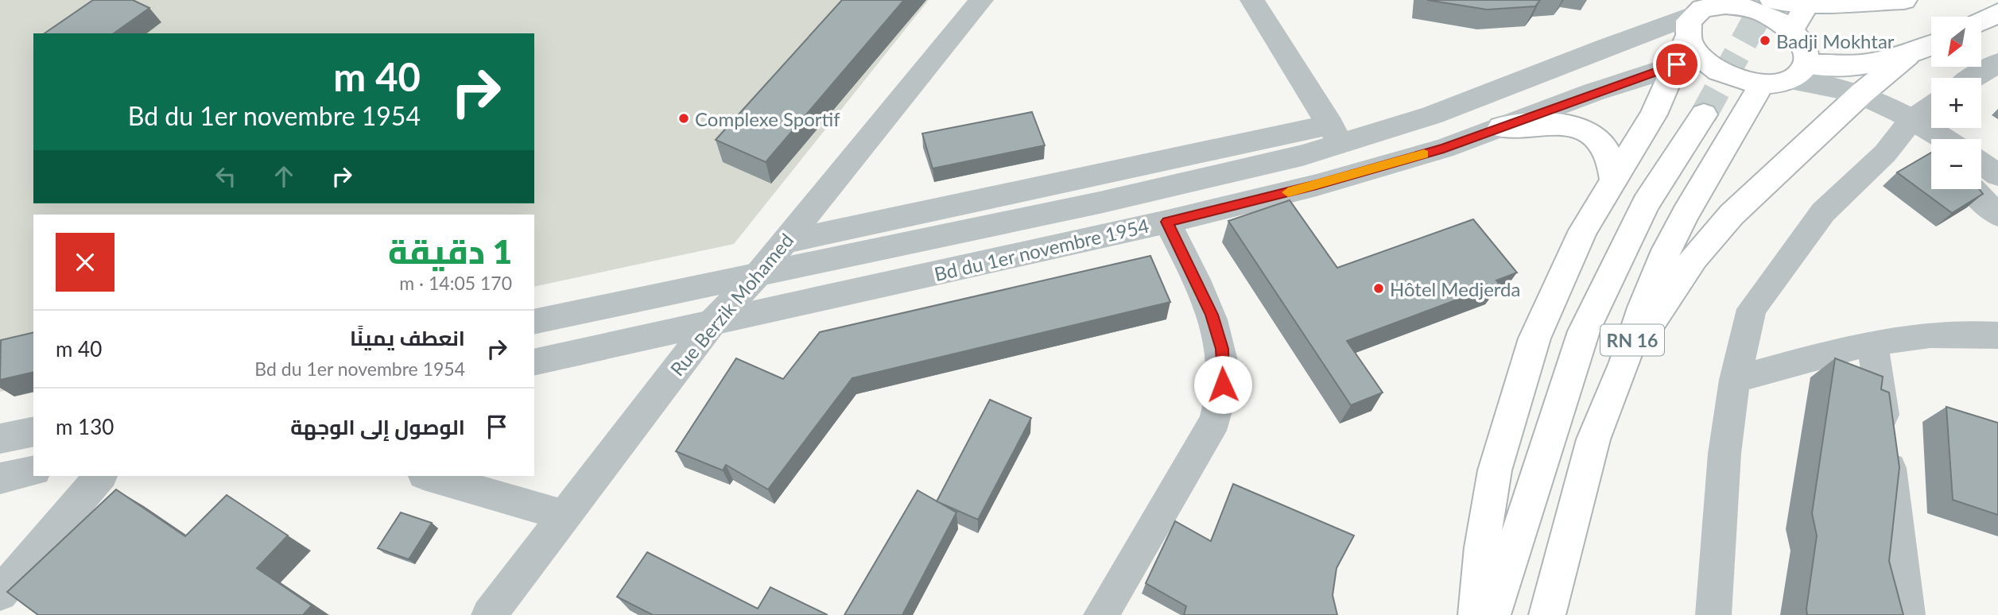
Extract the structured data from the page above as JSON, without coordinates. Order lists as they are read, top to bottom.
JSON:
{
  "streets": {
    "main road": ["RN 16"],
    "street": ["Bd du 1er novembre 1954", "Rue Berzik Mohamed"]
  },
  "crossings": [
    ["Bd du 1er novembre 1954", "Rue Berzik Mohamed"]
  ],
  "places": ["Badji Mokhtar", "Complexe Sportif", "Hôtel Medjerda"],
  "north": "bottom left",
  "page": {
    "map_buttons": ["+", "−"],
    "turn": ["40 m", "Bd du 1er novembre 1954"],
    "heading": ["1 دقيقة", "170 m · 14:05"],
    "list": [
      {
        "name": "انعطف يمينًا",
        "note": "Bd du 1er novembre 1954",
        "value": "40 m"
      },
      {
        "name": "الوصول إلى الوجهة",
        "value": "130 m"
      }
    ]
  }
}
